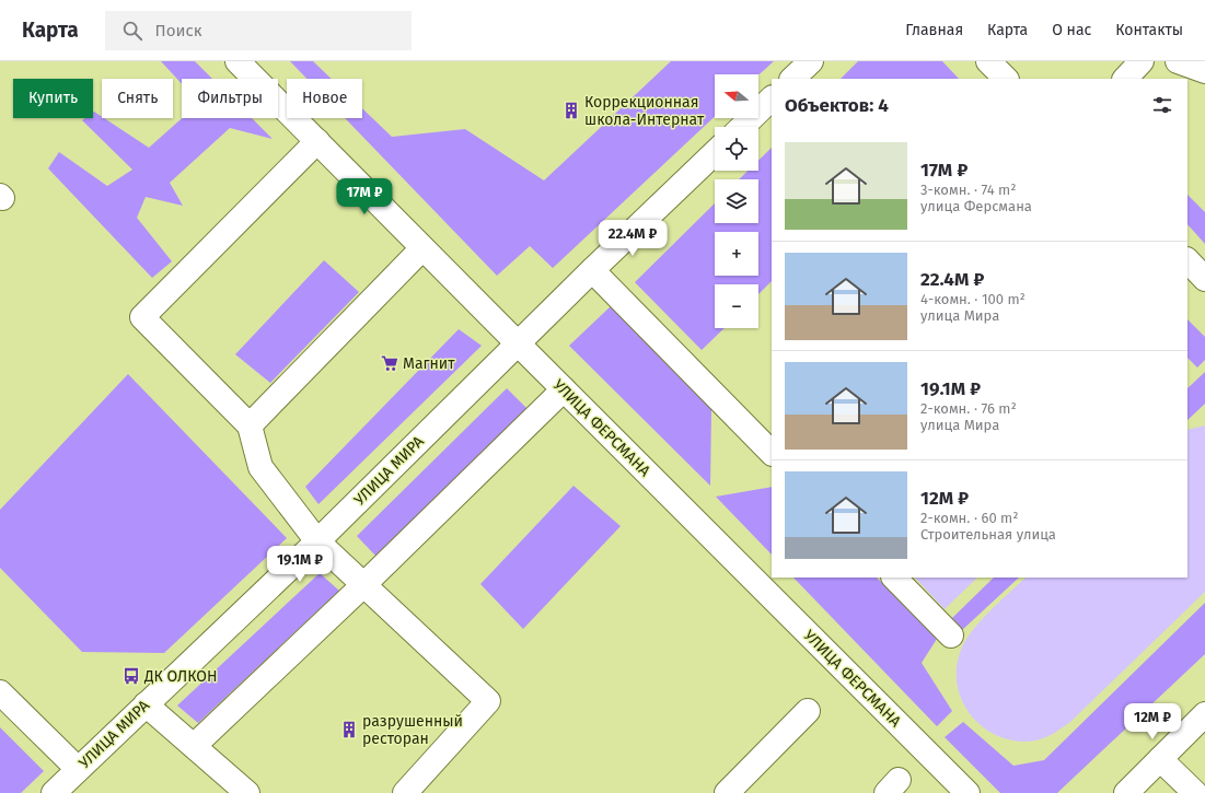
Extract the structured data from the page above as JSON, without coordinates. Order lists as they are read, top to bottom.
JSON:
{
  "streets": {
    "street": ["УЛИЦА ФЕРСМАНА", "УЛИЦА МИРА"]
  },
  "crossings": [
    ["УЛИЦА ФЕРСМАНА", "УЛИЦА МИРА"]
  ],
  "places": {
    "building": ["Коррекционная школа-Интернат", "разрушенный ресторан"],
    "supermarket": ["Магнит"],
    "bus stop": ["ДК ОЛКОН"]
  },
  "north": "left",
  "page": {
    "header": "Карта",
    "search": "Поиск",
    "nav": [
      "Главная",
      "Карта",
      "О нас",
      "Контакты"
    ],
    "map_buttons": ["+", "−"],
    "chip": [
      "Купить",
      "Снять",
      "Фильтры",
      "Новое"
    ],
    "heading": "Объектов: 4",
    "list": [
      {
        "name": "17M ₽",
        "note": "3-комн. · 74 m² · улица Ферсмана"
      },
      {
        "name": "22.4M ₽",
        "note": "4-комн. · 100 m² · улица Мира"
      },
      {
        "name": "19.1M ₽",
        "note": "2-комн. · 76 m² · улица Мира"
      },
      {
        "name": "12M ₽",
        "note": "2-комн. · 60 m² · Строительная улица"
      }
    ],
    "price": [
      "17M ₽",
      "22.4M ₽",
      "19.1M ₽",
      "12M ₽"
    ]
  }
}
